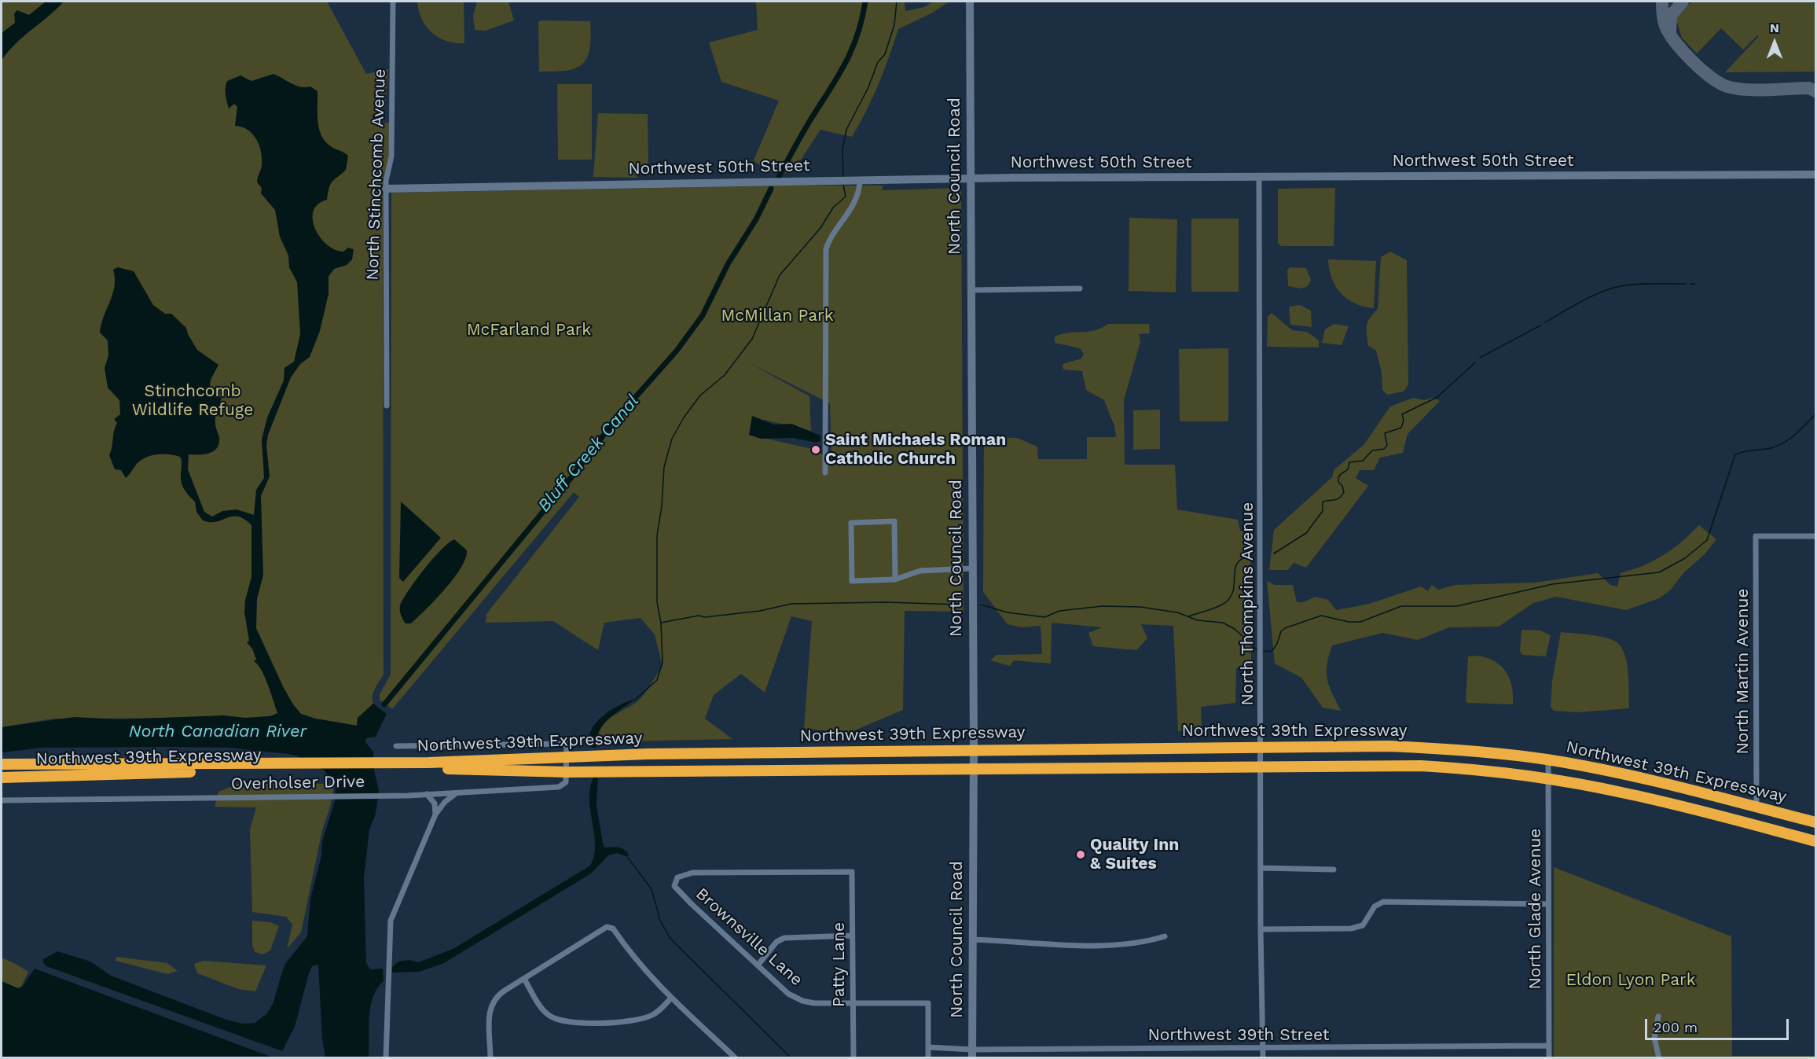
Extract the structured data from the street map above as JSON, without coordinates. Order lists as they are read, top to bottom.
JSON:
{
  "streets": {
    "highway": ["Northwest 39th Expressway"],
    "street": [
      "Northwest 50th Street",
      "North Stinchcomb Avenue",
      "North Council Road",
      "North Thompkins Avenue",
      "North Martin Avenue",
      "Overholser Drive",
      "North Glade Avenue",
      "Brownsville Lane",
      "Patty Lane",
      "Northwest 39th Street"
    ]
  },
  "crossings": [
    ["Northwest 50th Street", "North Stinchcomb Avenue"],
    ["Northwest 50th Street", "North Council Road"],
    ["Northwest 50th Street", "North Thompkins Avenue"],
    ["North Council Road", "Northwest 39th Expressway"],
    ["North Council Road", "Northwest 39th Street"],
    ["North Thompkins Avenue", "Northwest 39th Expressway"],
    ["North Thompkins Avenue", "Northwest 39th Street"],
    ["North Martin Avenue", "Northwest 39th Expressway"],
    ["Northwest 39th Expressway", "Overholser Drive"],
    ["Northwest 39th Expressway", "North Glade Avenue"],
    ["North Glade Avenue", "Northwest 39th Street"],
    ["Brownsville Lane", "Patty Lane"],
    ["Brownsville Lane", "Northwest 39th Street"]
  ],
  "water": ["Bluff Creek Canal", "North Canadian River"],
  "parks": [
    "McMillan Park",
    "McFarland Park",
    "Stinchcomb Wildlife Refuge",
    "Eldon Lyon Park"
  ],
  "places": ["Saint Michaels Roman Catholic Church", "Quality Inn & Suites"],
  "scale_bar": "200 m",
  "north": "top"
}
